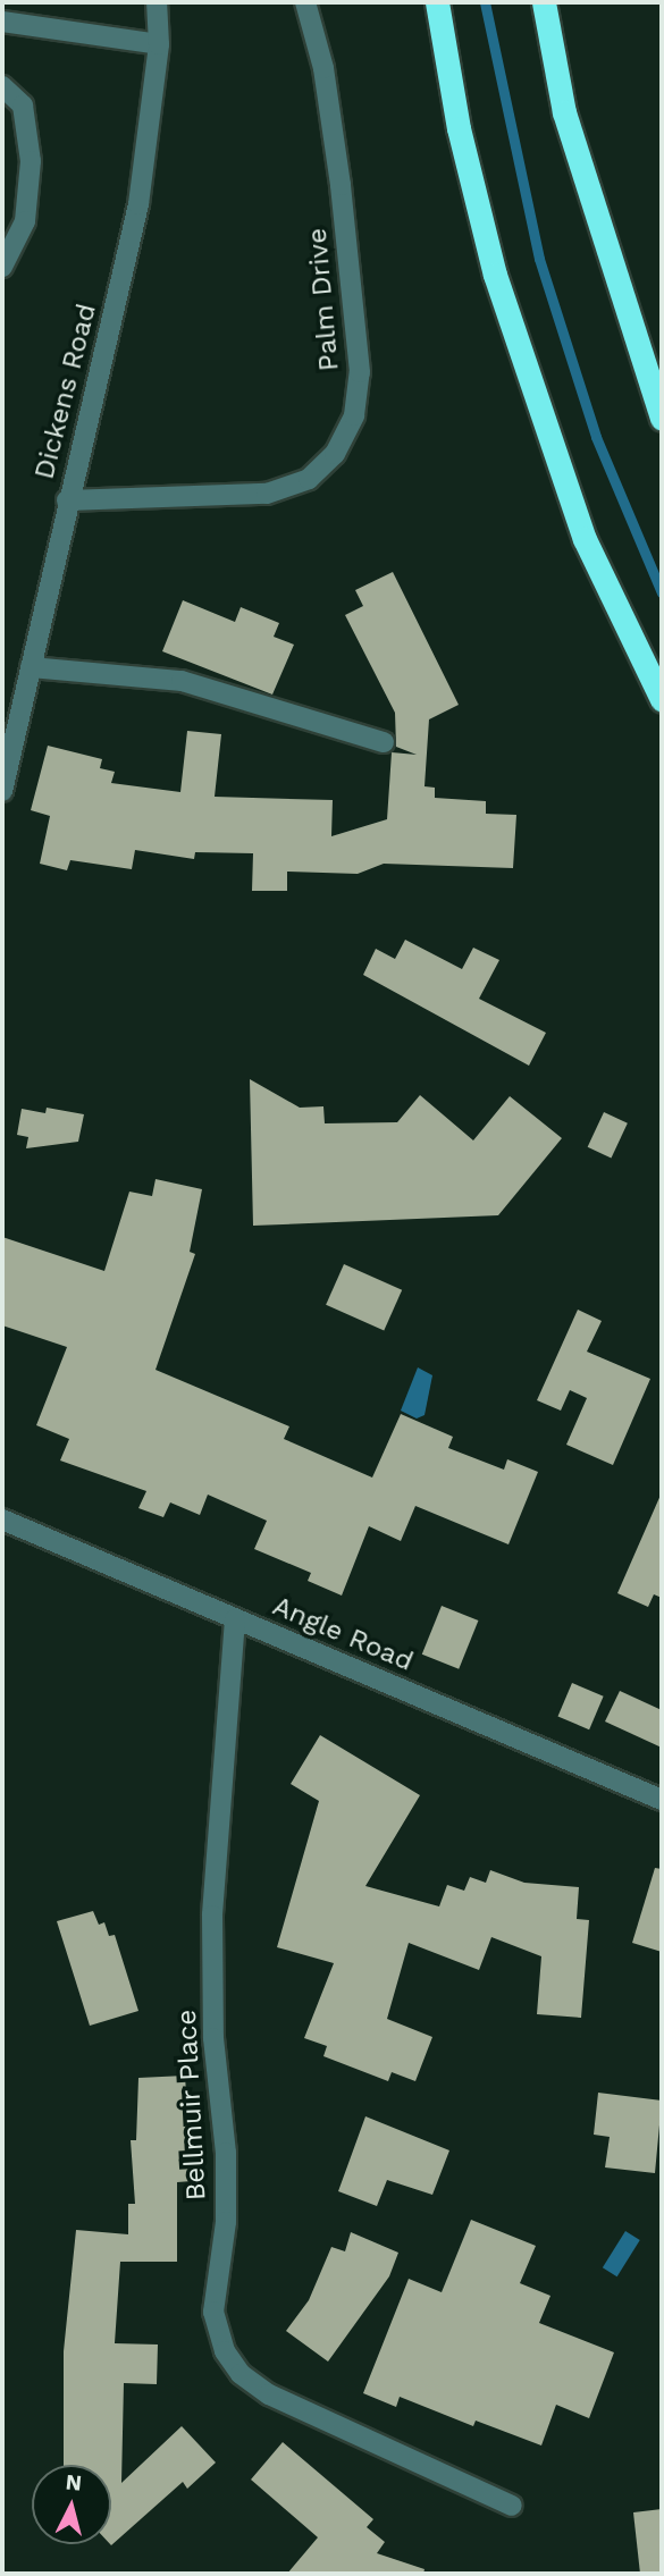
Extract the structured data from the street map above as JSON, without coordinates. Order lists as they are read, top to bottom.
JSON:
{
  "streets": {
    "street": [
      "Palm Drive",
      "Dickens Road",
      "Angle Road",
      "Bellmuir Place"
    ]
  },
  "crossings": [
    ["Palm Drive", "Dickens Road"],
    ["Angle Road", "Bellmuir Place"]
  ],
  "north": "top"
}
